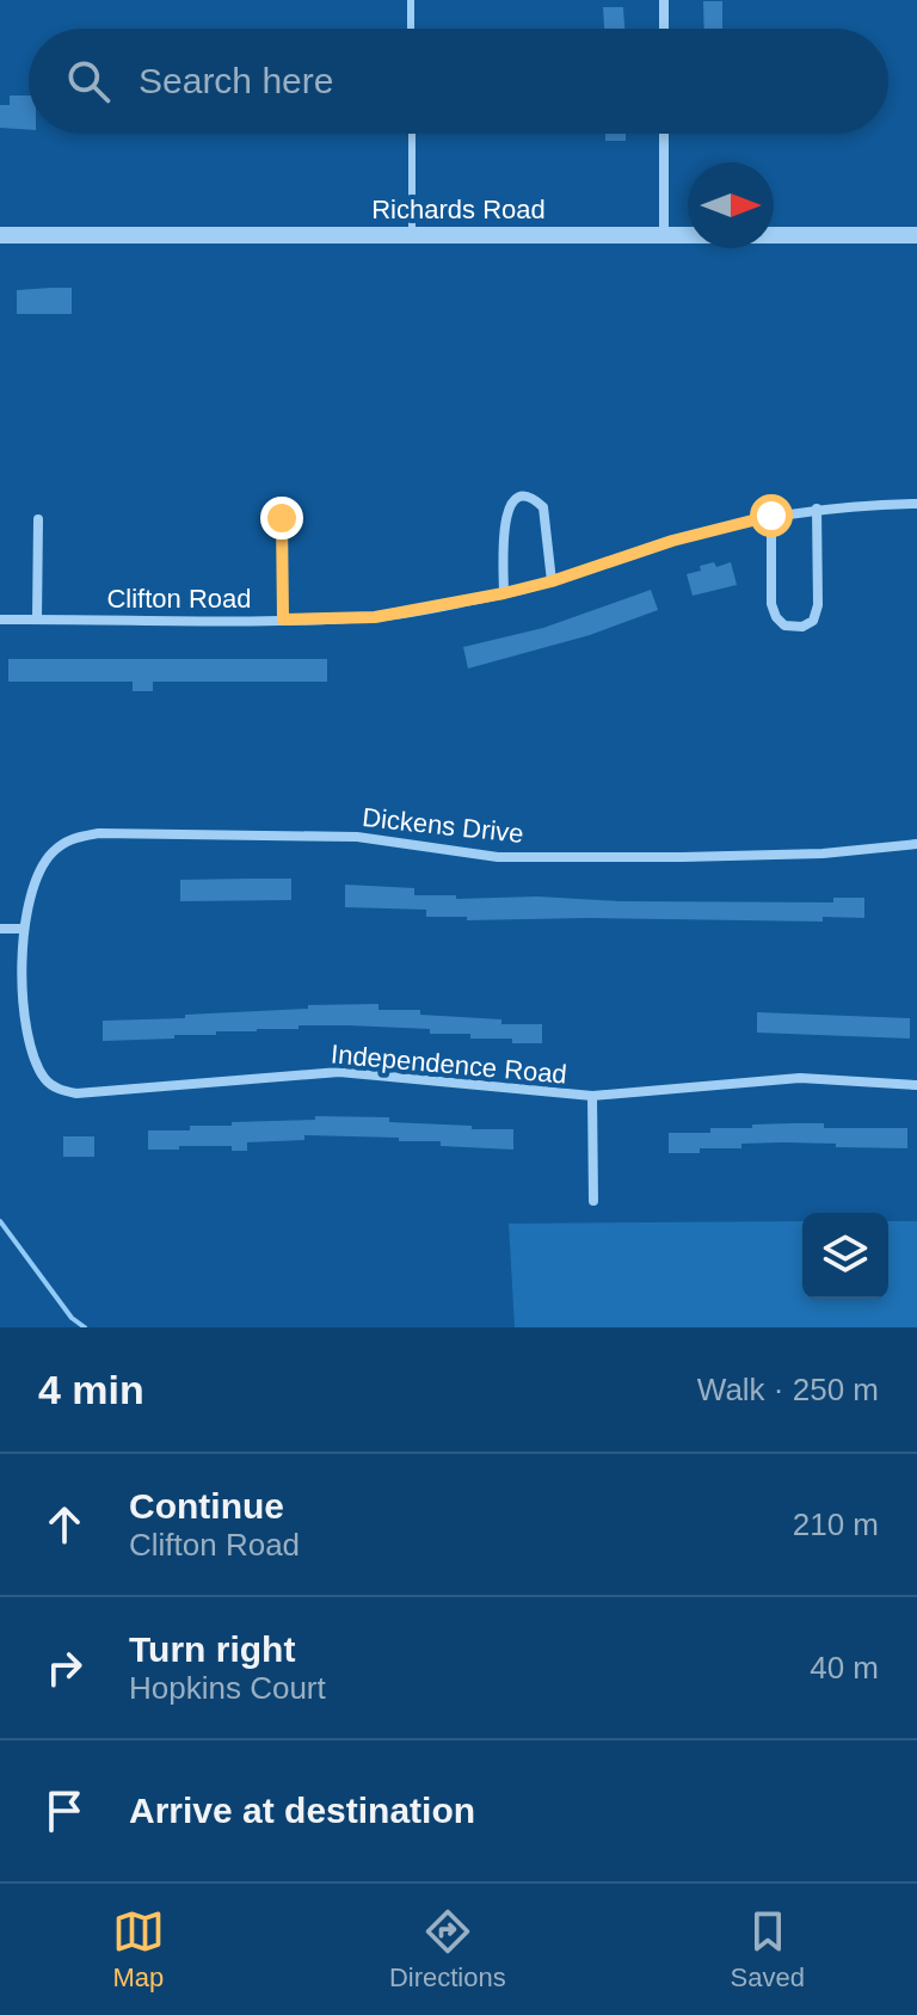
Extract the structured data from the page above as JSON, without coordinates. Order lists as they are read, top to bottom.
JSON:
{
  "streets": {
    "street": [
      "Richards Road",
      "Clifton Road",
      "Dickens Drive",
      "Independence Road"
    ]
  },
  "crossings": [
    ["Dickens Drive", "Independence Road"]
  ],
  "north": "right",
  "page": {
    "search": "Search here",
    "heading": ["4 min", "Walk · 250 m"],
    "list": [
      ["Continue", "Clifton Road", "210 m"],
      ["Turn right", "Hopkins Court", "40 m"],
      "Arrive at destination"
    ],
    "nav": ["Map", "Directions", "Saved"]
  }
}
